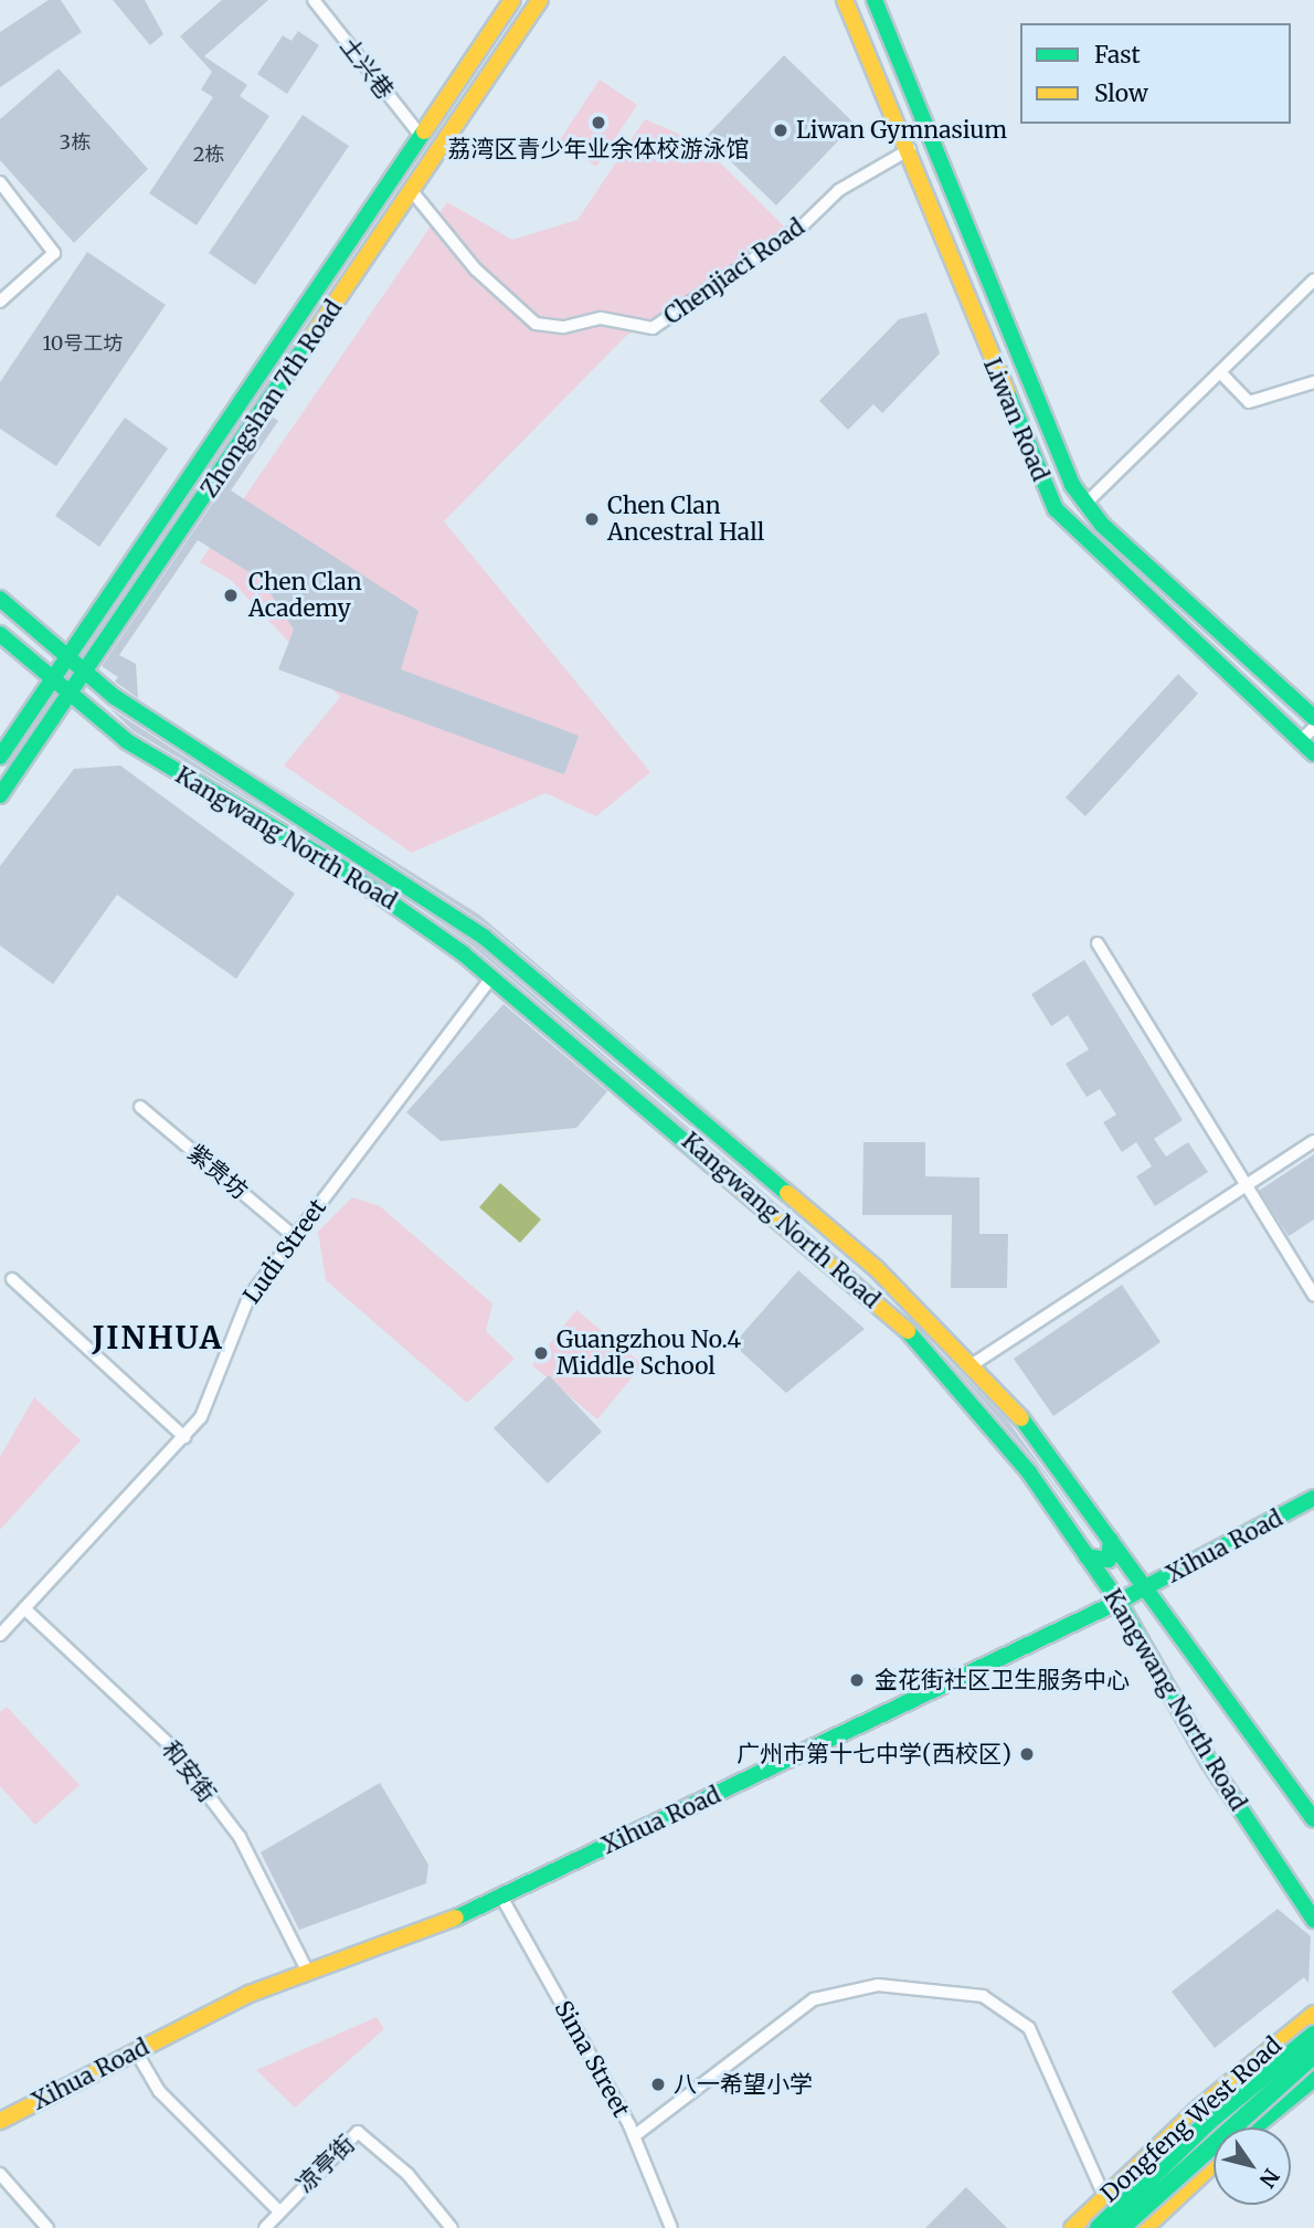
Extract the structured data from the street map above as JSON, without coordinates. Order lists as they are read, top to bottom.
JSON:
{
  "streets": {
    "main road": [
      "Zhongshan 7th Road",
      "Liwan Road",
      "Kangwang North Road",
      "Xihua Road",
      "Dongfeng West Road"
    ],
    "street": [
      "土兴巷",
      "Chenjiaci Road",
      "紫贵坊",
      "Ludi Street",
      "和安街",
      "Sima Street",
      "凉亭街"
    ]
  },
  "crossings": [
    ["土兴巷", "Zhongshan 7th Road"],
    ["Chenjiaci Road", "Zhongshan 7th Road"],
    ["Chenjiaci Road", "Liwan Road"],
    ["Zhongshan 7th Road", "Kangwang North Road"],
    ["Kangwang North Road", "Ludi Street"],
    ["Kangwang North Road", "Xihua Road"],
    ["紫贵坊", "Ludi Street"],
    ["Ludi Street", "和安街"],
    ["Xihua Road", "和安街"],
    ["Xihua Road", "Sima Street"]
  ],
  "districts": ["JINHUA"],
  "places": [
    "荔湾区青少年业余体校游泳馆",
    "Liwan Gymnasium",
    "Chen Clan Ancestral Hall",
    "Chen Clan Academy",
    "Guangzhou No.4 Middle School",
    "金花街社区卫生服务中心",
    "广州市第十七中学(西校区)",
    "八一希望小学"
  ],
  "house_numbers": ["3栋", "2栋", "10号工坊"],
  "legend": ["Fast", "Slow"],
  "north": "bottom right"
}
